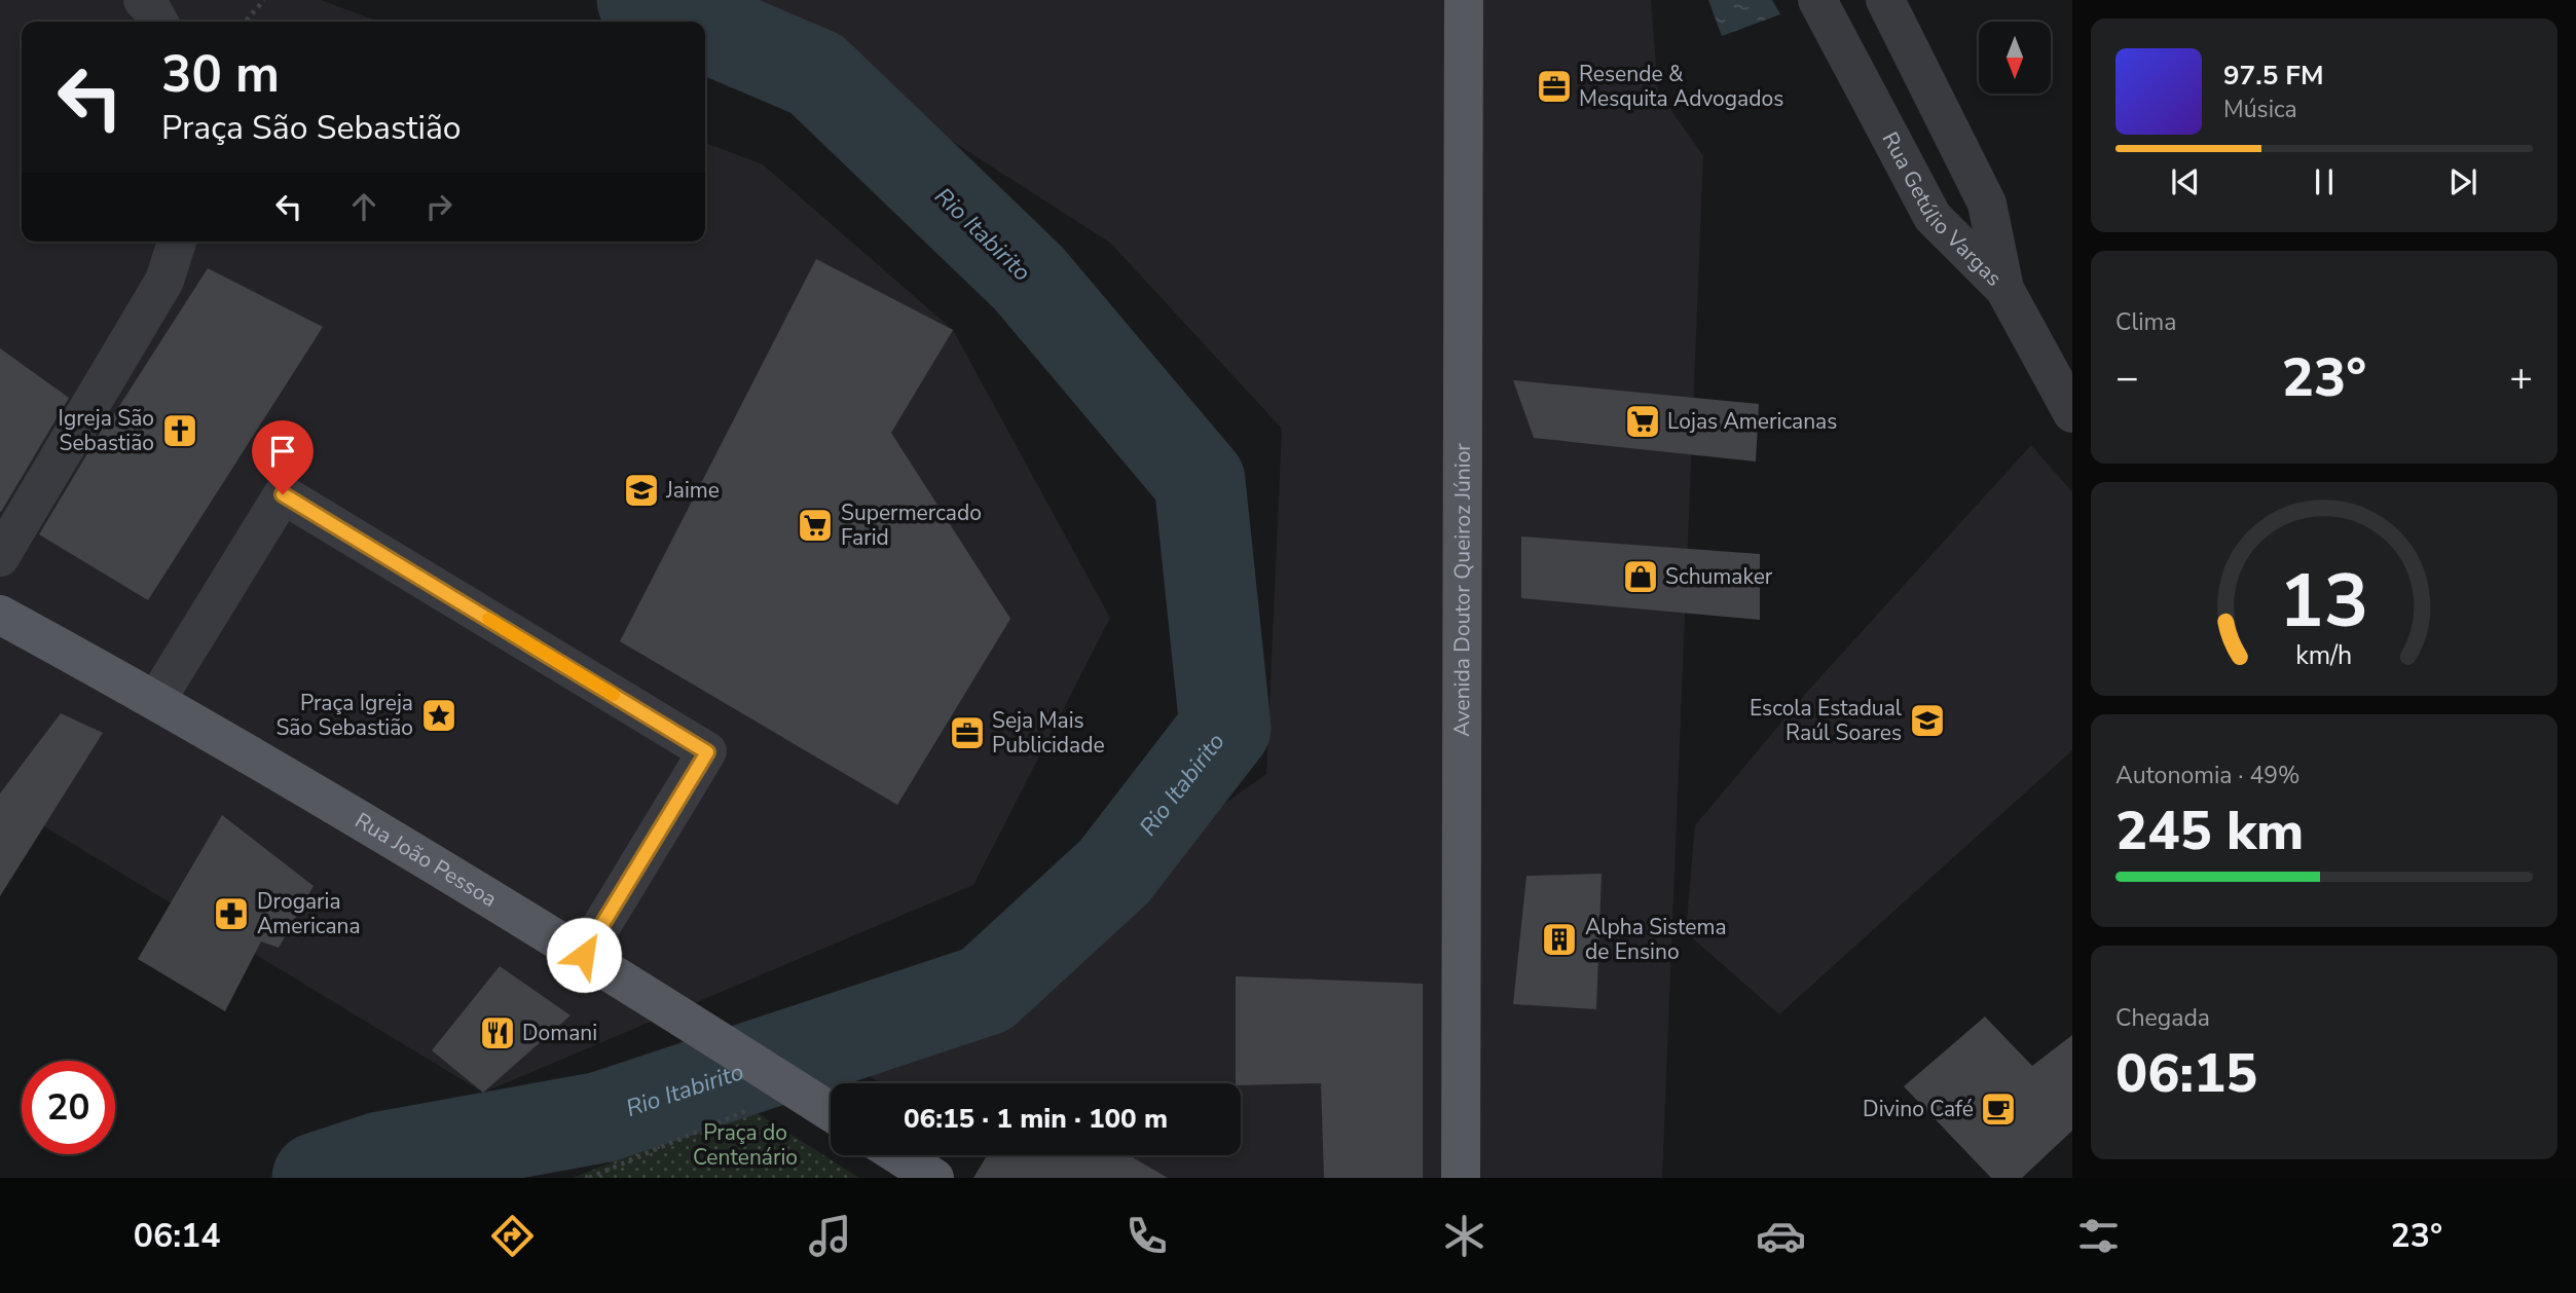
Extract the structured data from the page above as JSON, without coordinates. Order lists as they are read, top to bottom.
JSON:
{
  "streets": {
    "main road": ["Avenida Doutor Queiroz Júnior", "Rua João Pessoa"],
    "street": ["Rua Getúlio Vargas"]
  },
  "water": ["Rio Itabirito"],
  "parks": ["Praça do Centenário"],
  "places": {
    "office": ["Resende & Mesquita Advogados", "Seja Mais Publicidade"],
    "supermarket": ["Lojas Americanas", "Supermercado Farid"],
    "church": ["Igreja São Sebastião"],
    "school or university": ["Jaime", "Escola Estadual Raúl Soares"],
    "shop": ["Schumaker"],
    "place": ["Praça Igreja São Sebastião"],
    "pharmacy": ["Drogaria Americana"],
    "building": ["Alpha Sistema de Ensino"],
    "restaurant": ["Domani"],
    "cafe": ["Divino Café"]
  },
  "north": "bottom",
  "page": {
    "turn": ["30 m", "Praça São Sebastião"],
    "song": ["97.5 FM", "Música"],
    "tile": [
      "Clima",
      ["Autonomia · 49%", "245 km"],
      ["Chegada", "06:15"]
    ],
    "heat": ["−", "23°", "+"],
    "limit": "20",
    "trip": "06:15 · 1 min · 100 m",
    "tabs": ["06:14", "23°"],
    "gauge": ["13", "km/h"]
  }
}
